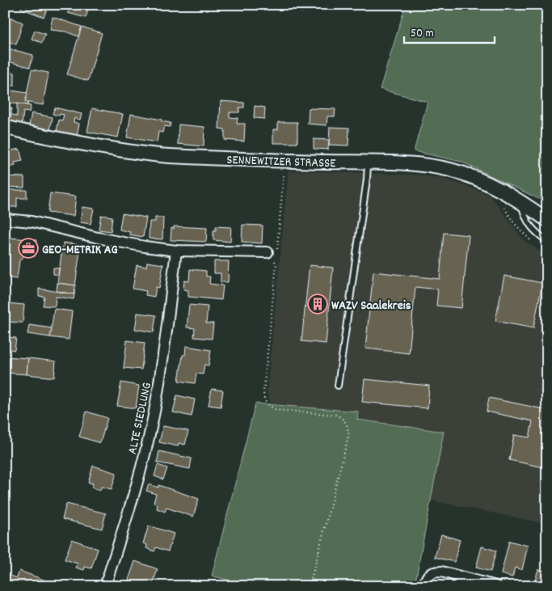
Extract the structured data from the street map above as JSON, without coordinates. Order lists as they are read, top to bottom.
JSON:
{
  "streets": {
    "street": ["SENNEWITZER STRASSE", "ALTE SIEDLUNG"]
  },
  "places": {
    "office": ["GEO-METRIK AG"],
    "building": ["WAZV Saalekreis"]
  },
  "scale_bar": "50 m"
}
